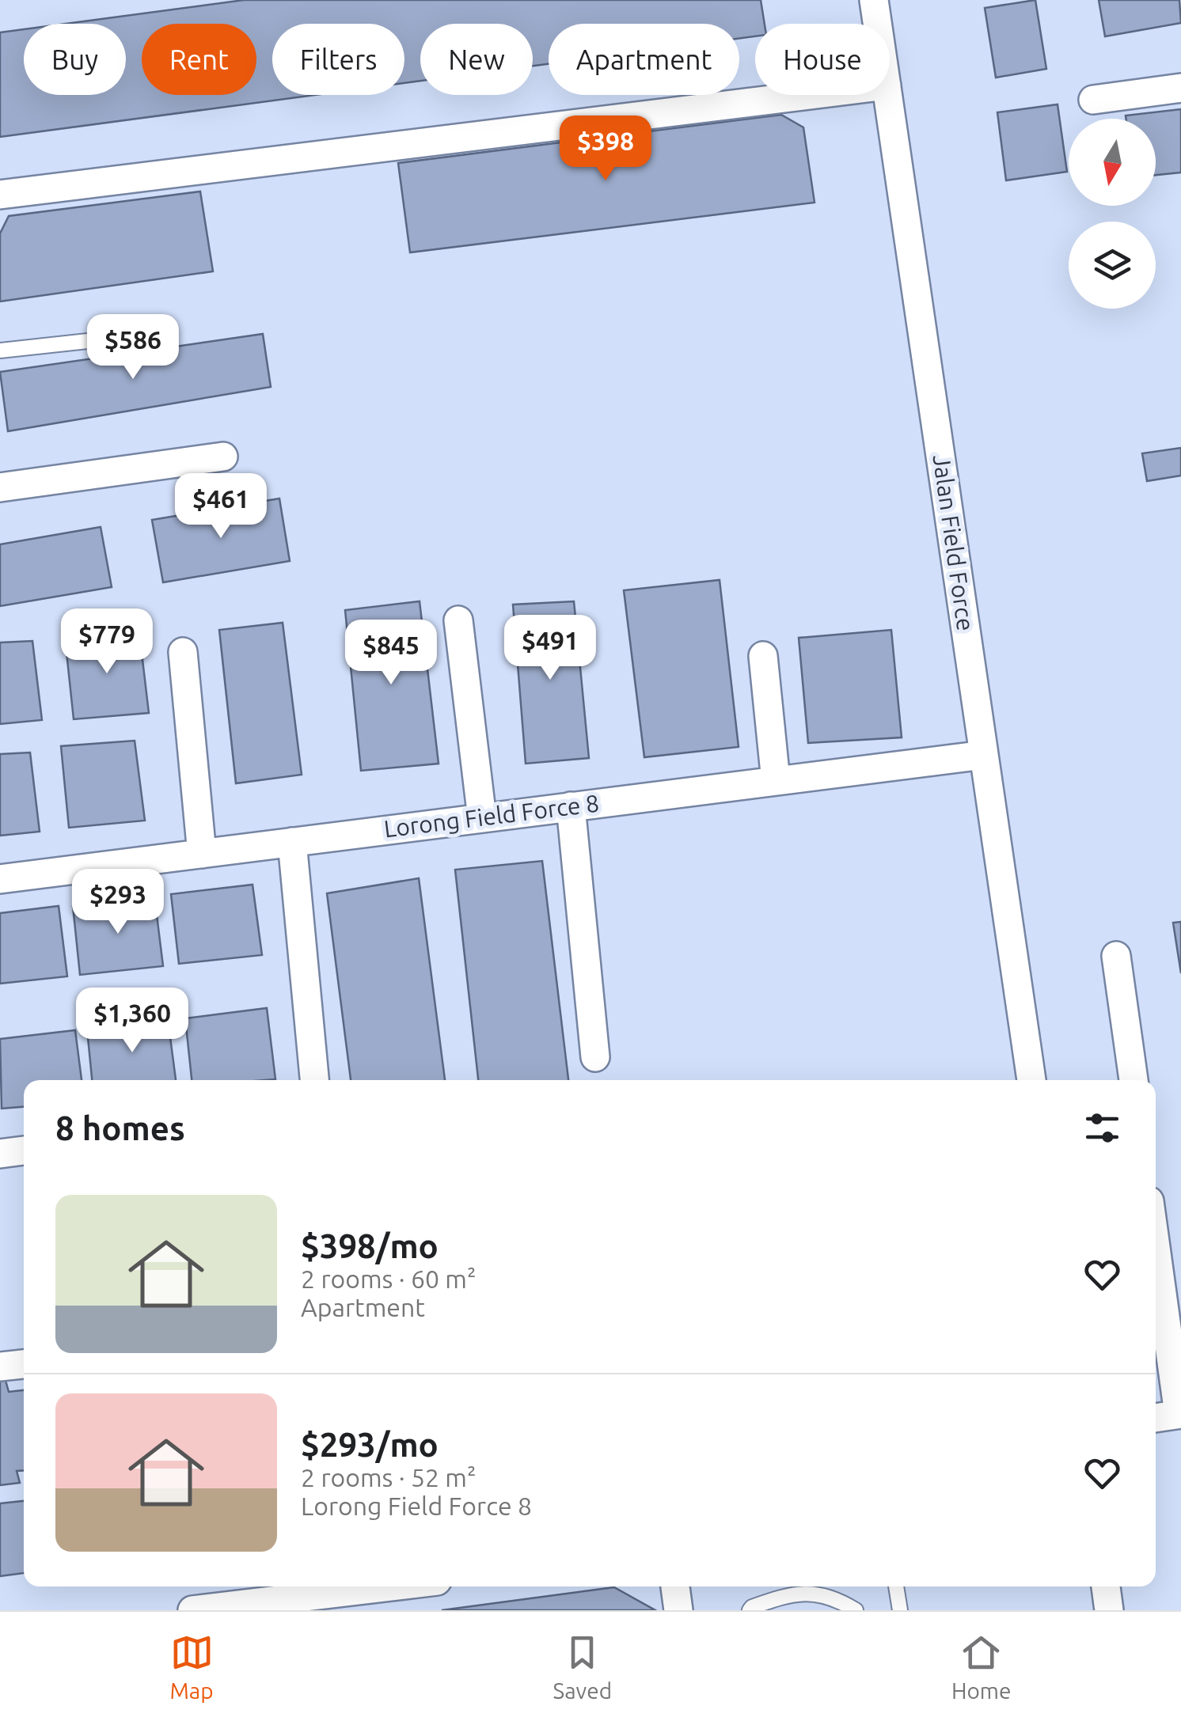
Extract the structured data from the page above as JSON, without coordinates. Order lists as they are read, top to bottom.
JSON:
{
  "streets": {
    "street": ["Jalan Field Force", "Lorong Field Force 8"]
  },
  "crossings": [
    ["Jalan Field Force", "Lorong Field Force 8"]
  ],
  "north": "bottom",
  "page": {
    "chip": [
      "Buy",
      "Rent",
      "Filters",
      "New",
      "Apartment",
      "House"
    ],
    "price": [
      "$398",
      "$586",
      "$461",
      "$779",
      "$491",
      "$845",
      "$293",
      "$1,360"
    ],
    "heading": "8 homes",
    "list": [
      {
        "name": "$398/mo",
        "note": "2 rooms · 60 m² · Apartment"
      },
      {
        "name": "$293/mo",
        "note": "2 rooms · 52 m² · Lorong Field Force 8"
      }
    ],
    "tabs": ["Map", "Saved", "Home"]
  }
}
